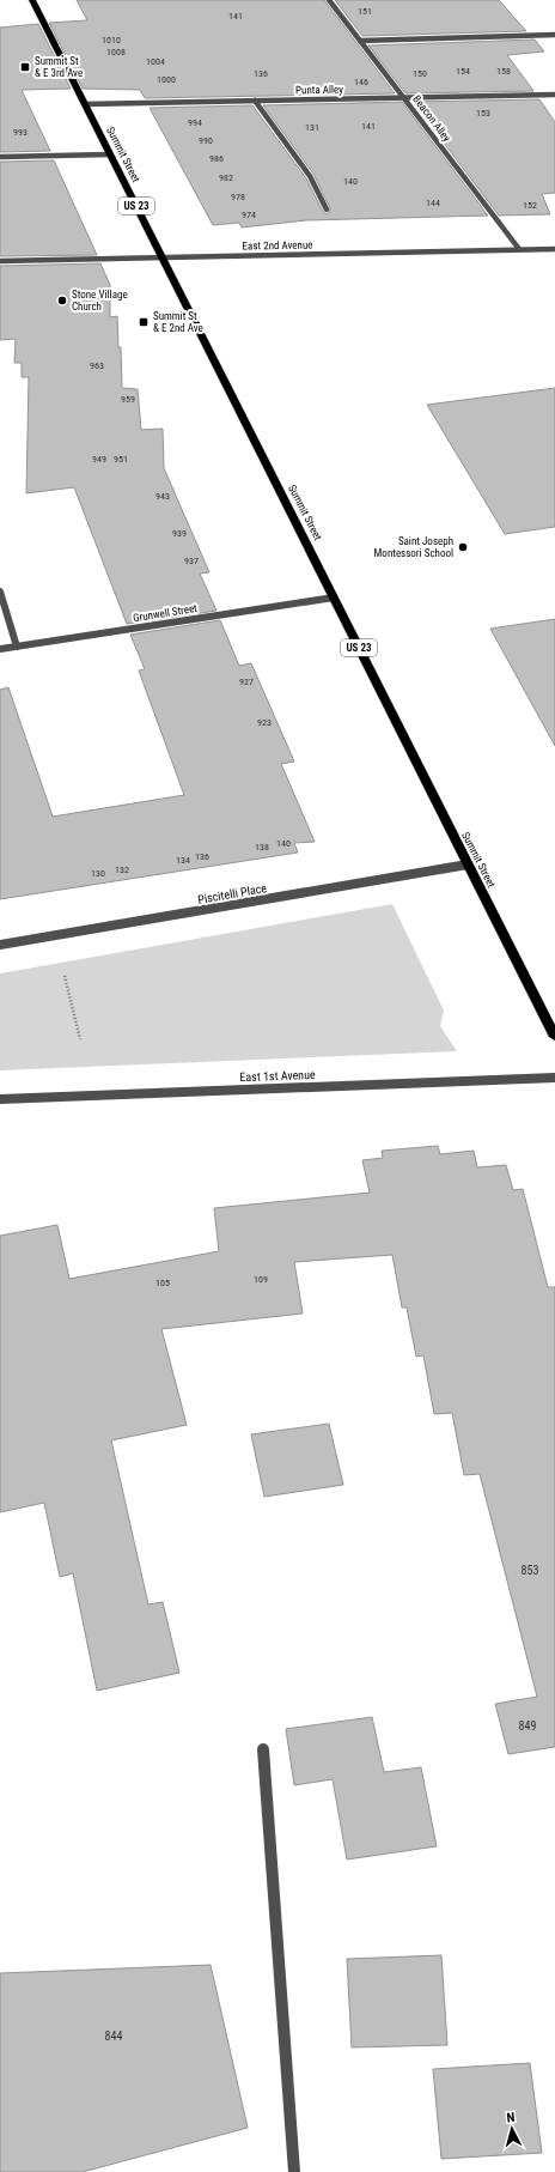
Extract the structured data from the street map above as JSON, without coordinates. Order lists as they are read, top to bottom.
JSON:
{
  "streets": {
    "main road": ["Summit Street", "US 23"],
    "street": [
      "Punta Alley",
      "Beacon Alley",
      "East 2nd Avenue",
      "Grunwell Street",
      "Piscitelli Place",
      "East 1st Avenue"
    ]
  },
  "crossings": [
    ["Punta Alley", "Beacon Alley"],
    ["Punta Alley", "Summit Street"],
    ["Beacon Alley", "East 2nd Avenue"],
    ["Summit Street", "East 2nd Avenue"],
    ["Summit Street", "Grunwell Street"],
    ["Summit Street", "Piscitelli Place"]
  ],
  "places": {
    "transit": ["Summit St & E 3rd Ave", "Summit St & E 2nd Ave"],
    "other": ["Stone Village Church", "Saint Joseph Montessori School"]
  },
  "house_numbers": [
    "151",
    "141",
    "1010",
    "1008",
    "1004",
    "154",
    "158",
    "136",
    "150",
    "1000",
    "146",
    "153",
    "994",
    "141",
    "131",
    "993",
    "990",
    "986",
    "982",
    "140",
    "978",
    "144",
    "152",
    "974",
    "963",
    "959",
    "949",
    "951",
    "943",
    "939",
    "937",
    "927",
    "923",
    "140",
    "138",
    "136",
    "134",
    "132",
    "130",
    "109",
    "105",
    "853",
    "849",
    "844"
  ],
  "north": "top"
}
